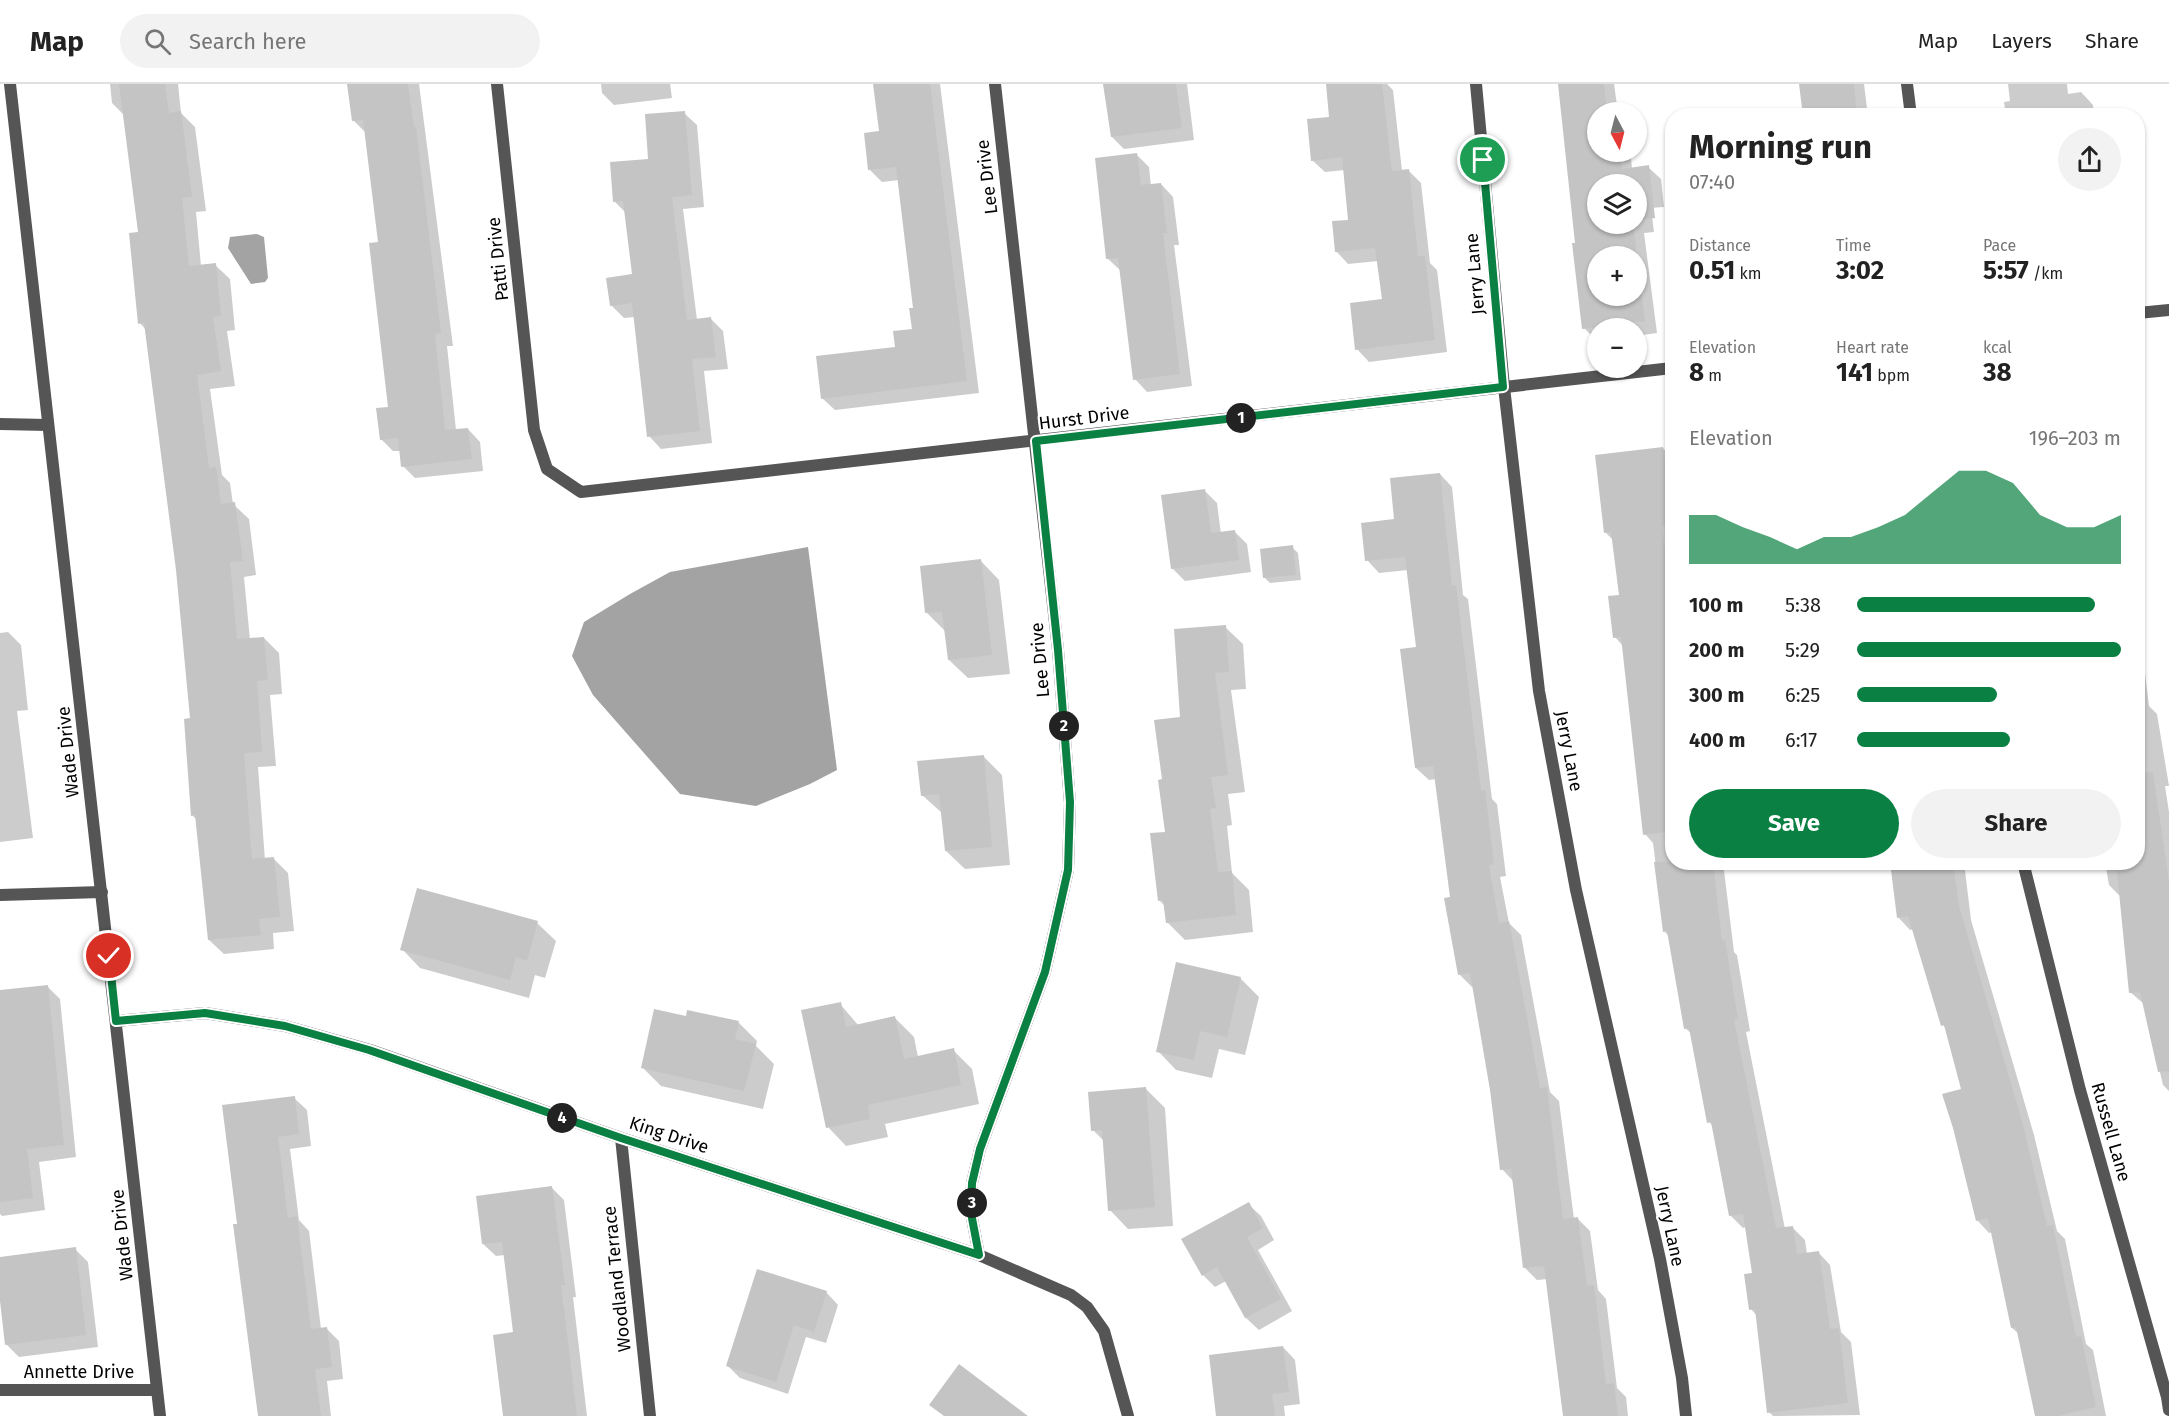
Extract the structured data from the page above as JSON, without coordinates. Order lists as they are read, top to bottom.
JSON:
{
  "streets": {
    "street": [
      "Lee Drive",
      "Patti Drive",
      "Jerry Lane",
      "Hurst Drive",
      "Wade Drive",
      "Russell Lane",
      "King Drive",
      "Woodland Terrace",
      "Annette Drive"
    ]
  },
  "crossings": [
    ["Lee Drive", "Hurst Drive"],
    ["Lee Drive", "King Drive"],
    ["Patti Drive", "Hurst Drive"],
    ["Jerry Lane", "Hurst Drive"],
    ["Wade Drive", "King Drive"],
    ["Wade Drive", "Annette Drive"],
    ["King Drive", "Woodland Terrace"]
  ],
  "north": "bottom",
  "page": {
    "header": "Map",
    "search": "Search here",
    "nav": ["Map", "Layers", "Share"],
    "map_buttons": ["+", "−"],
    "heading": ["Morning run", "07:40"],
    "stats": [
      ["Distance", "0.51 km"],
      ["Time", "3:02"],
      ["Pace", "5:57 /km"],
      ["Elevation", "8 m"],
      ["Heart rate", "141 bpm"],
      ["kcal", "38"]
    ],
    "pins": [
      "1",
      "2",
      "4",
      "3"
    ],
    "chart": ["Elevation", "196–203 m"],
    "list": [
      {
        "name": "100 m",
        "note": "5:38"
      },
      {
        "name": "200 m",
        "note": "5:29"
      },
      {
        "name": "300 m",
        "note": "6:25"
      },
      {
        "name": "400 m",
        "note": "6:17"
      }
    ],
    "buttons": ["Save", "Share"]
  }
}
